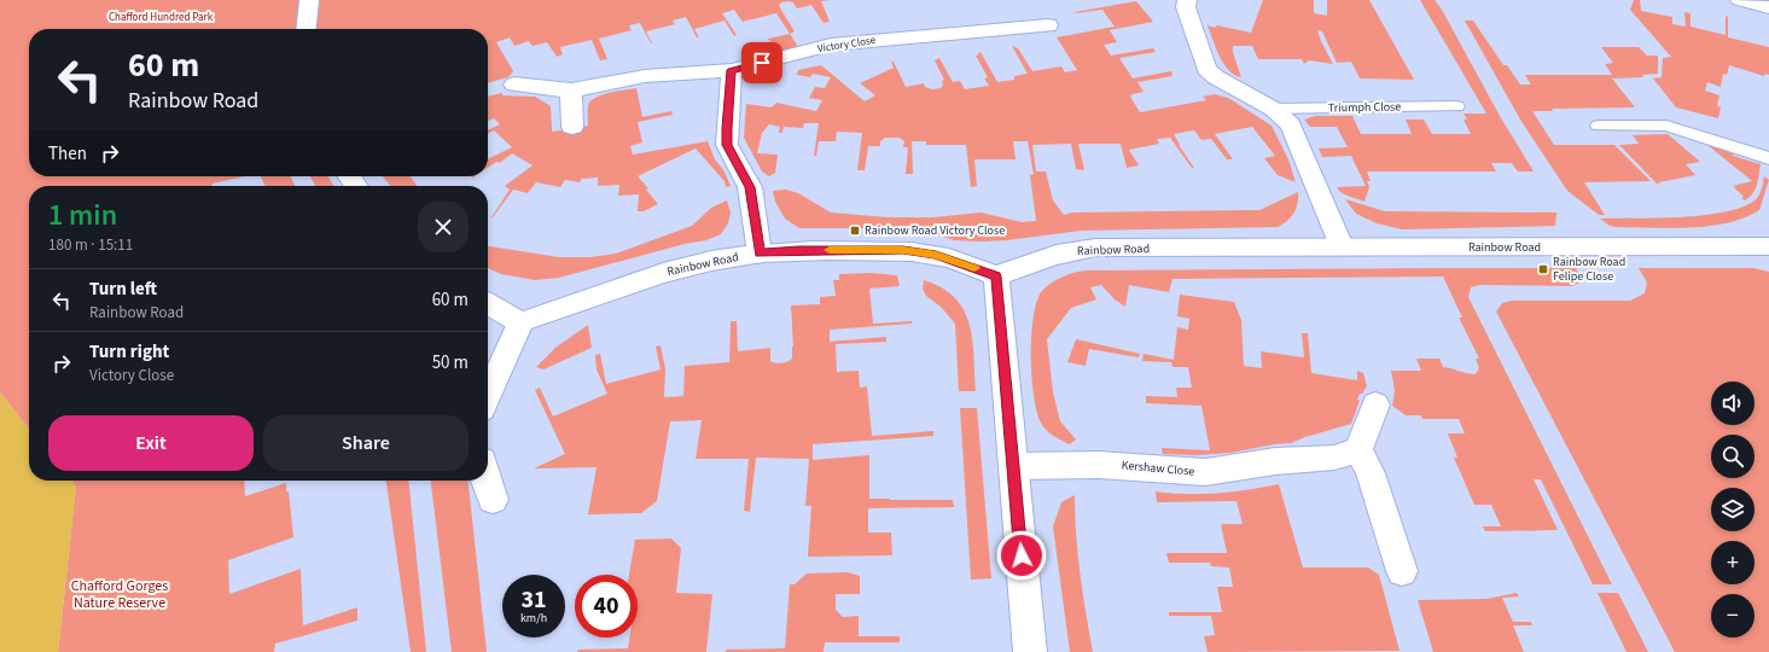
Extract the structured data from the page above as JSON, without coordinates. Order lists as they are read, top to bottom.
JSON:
{
  "streets": {
    "street": [
      "Victory Close",
      "Triumph Close",
      "Rainbow Road",
      "Kershaw Close"
    ]
  },
  "crossings": [
    ["Triumph Close", "Rainbow Road"]
  ],
  "parks": ["Chafford Hundred Park", "Chafford Gorges Nature Reserve"],
  "places": {
    "transit": ["Rainbow Road Victory Close", "Rainbow Road Felipe Close"]
  },
  "page": {
    "turn": ["60 m", "Rainbow Road"],
    "then": "Then",
    "heading": ["1 min", "180 m · 15:11"],
    "list": [
      {
        "name": "Turn left",
        "note": "Rainbow Road",
        "value": "60 m"
      },
      {
        "name": "Turn right",
        "note": "Victory Close",
        "value": "50 m"
      }
    ],
    "map_buttons": ["+", "−"],
    "buttons": ["Exit", "Share"],
    "speed": "31 km/h",
    "limit": "40"
  }
}
